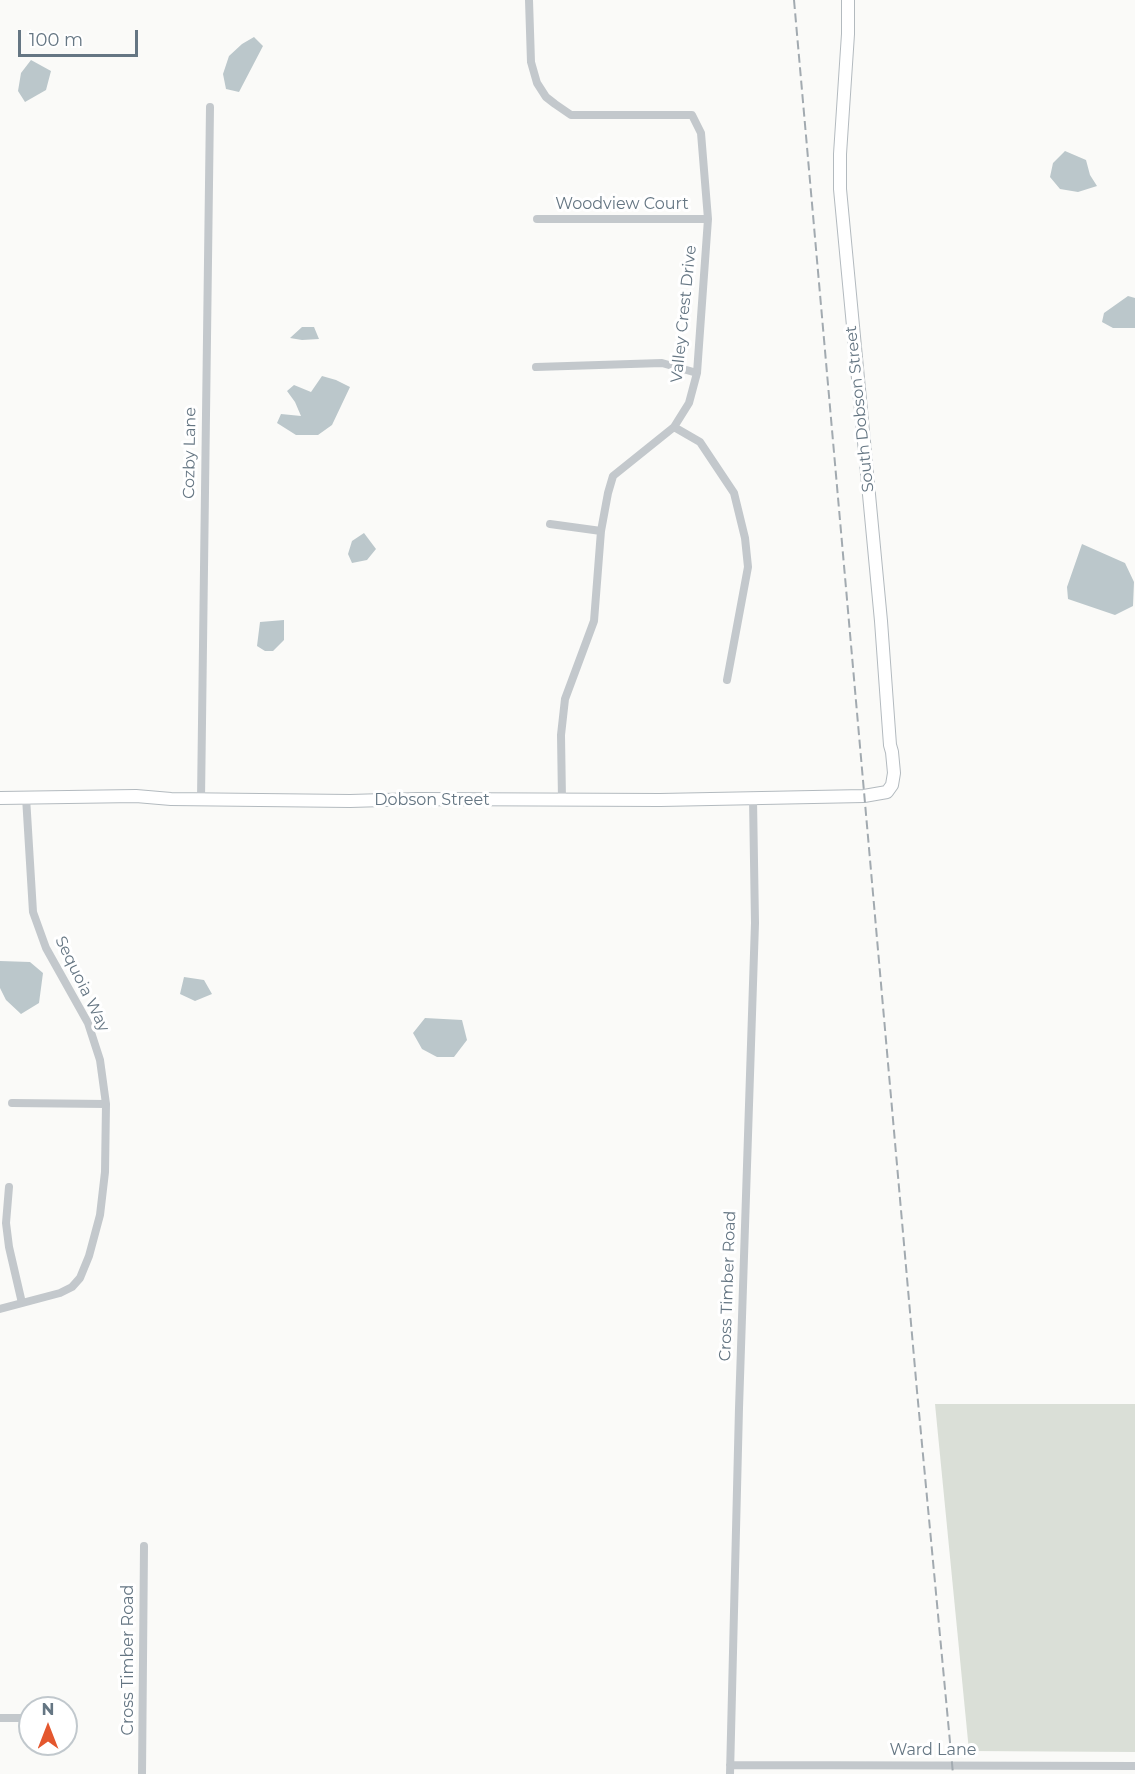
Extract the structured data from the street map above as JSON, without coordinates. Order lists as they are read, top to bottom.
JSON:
{
  "streets": {
    "street": [
      "Woodview Court",
      "Valley Crest Drive",
      "South Dobson Street",
      "Cozby Lane",
      "Dobson Street",
      "Sequoia Way",
      "Cross Timber Road",
      "Ward Lane"
    ]
  },
  "crossings": [
    ["Woodview Court", "Valley Crest Drive"],
    ["Valley Crest Drive", "Dobson Street"],
    ["South Dobson Street", "Dobson Street"],
    ["Cozby Lane", "Dobson Street"],
    ["Dobson Street", "Sequoia Way"],
    ["Dobson Street", "Cross Timber Road"],
    ["Cross Timber Road", "Ward Lane"]
  ],
  "scale_bar": "100 m",
  "north": "top"
}
